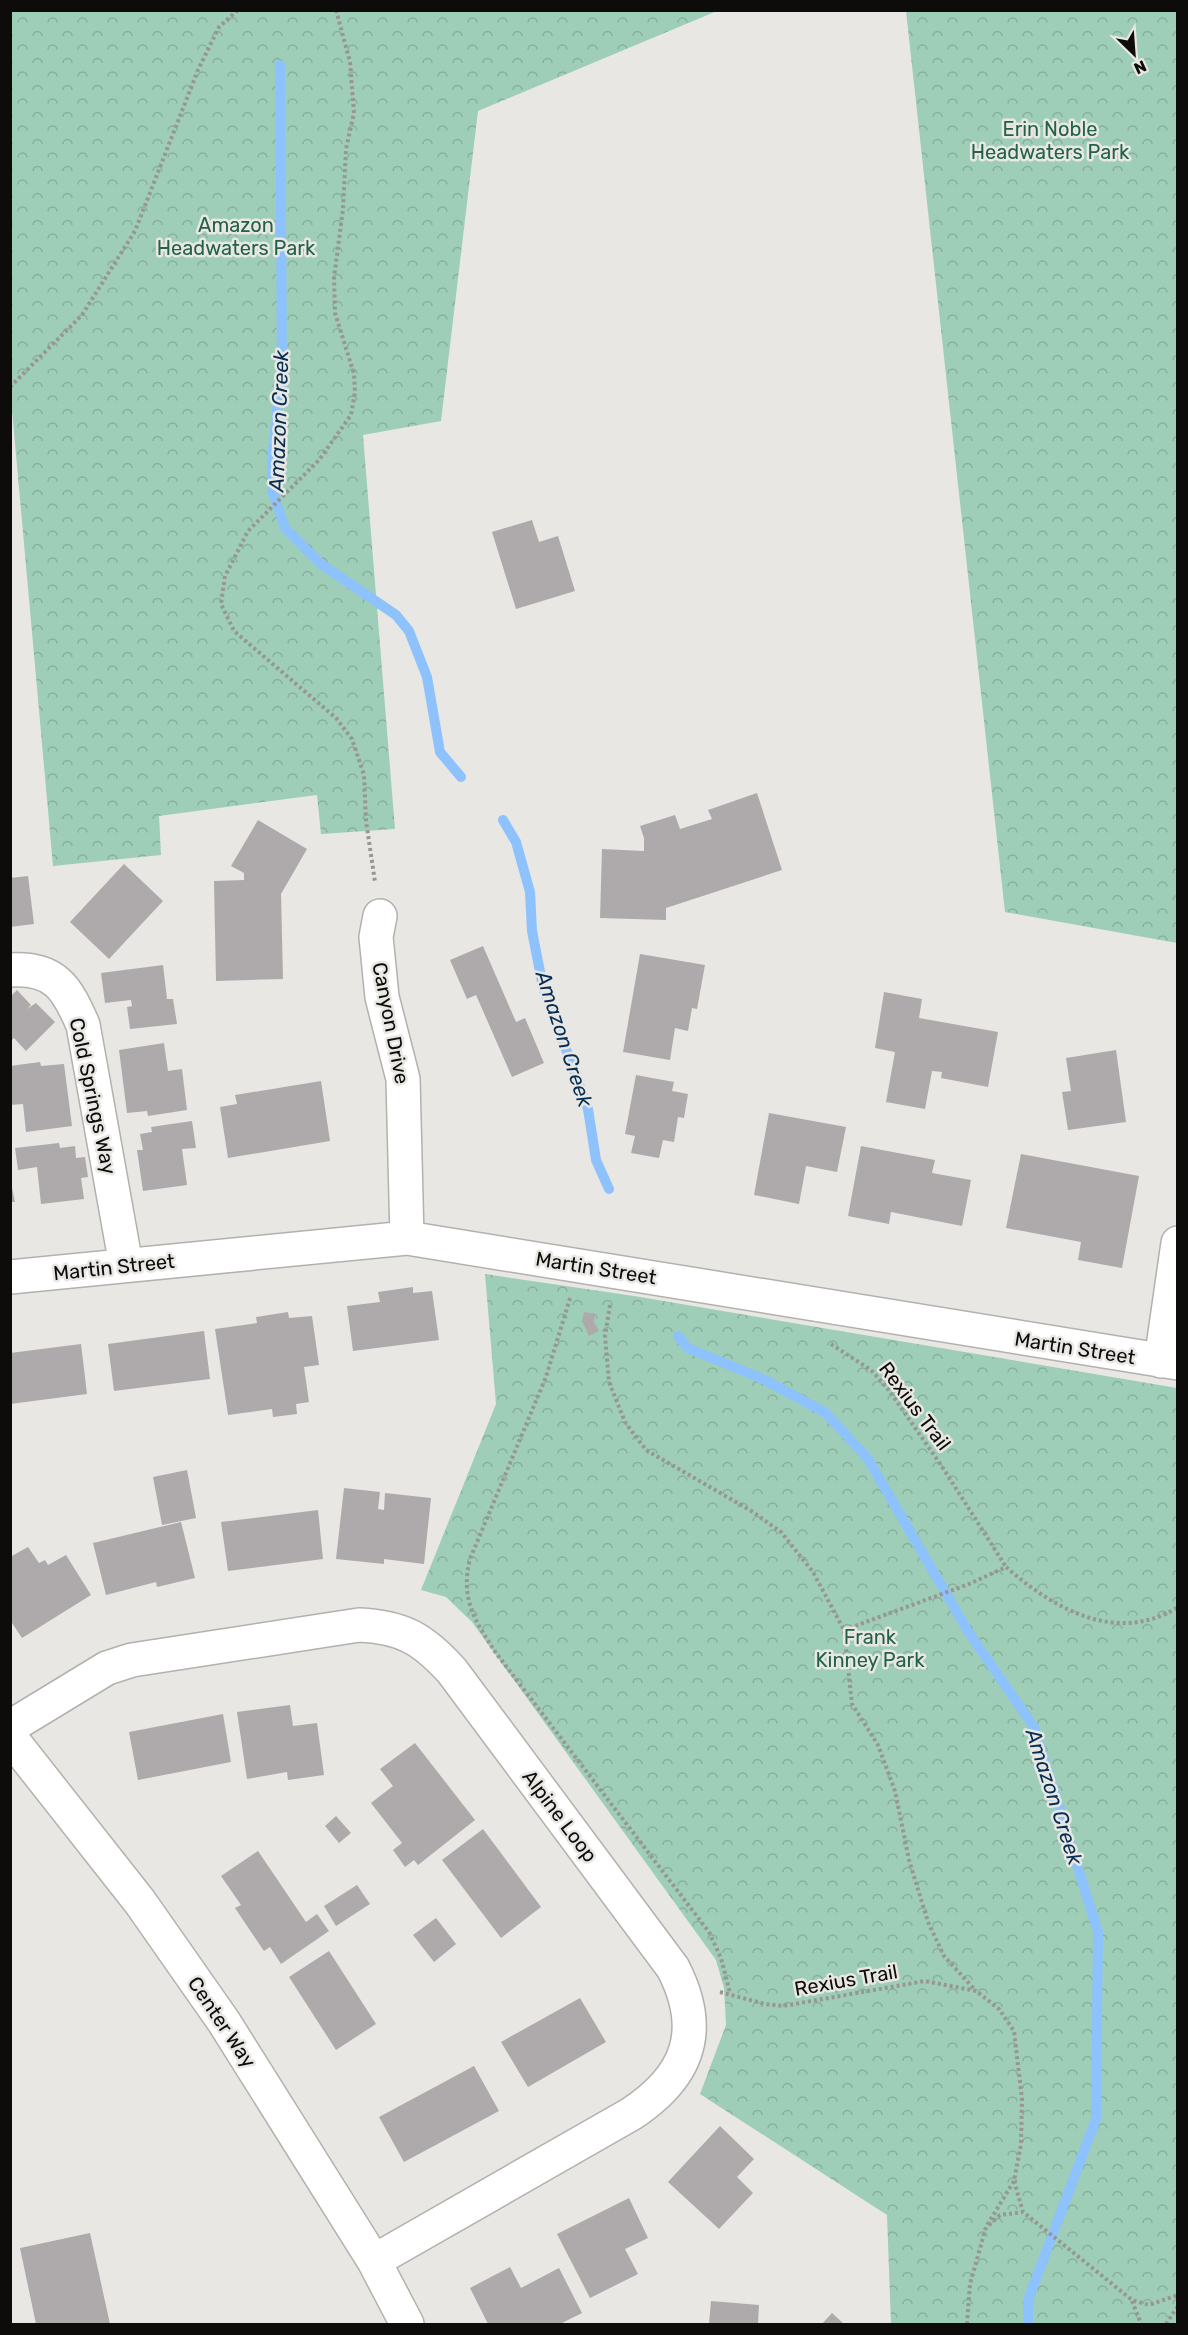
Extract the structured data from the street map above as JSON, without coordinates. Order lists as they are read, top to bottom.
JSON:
{
  "streets": {
    "street": [
      "Canyon Drive",
      "Cold Springs Way",
      "Martin Street",
      "Alpine Loop",
      "Center Way"
    ],
    "path": ["Rexius Trail"]
  },
  "crossings": [
    ["Canyon Drive", "Martin Street"],
    ["Cold Springs Way", "Martin Street"],
    ["Martin Street", "Rexius Trail"],
    ["Alpine Loop", "Center Way"]
  ],
  "water": ["Amazon Creek"],
  "parks": ["Erin Noble Headwaters Park", "Amazon Headwaters Park", "Frank Kinney Park"],
  "north": "bottom right"
}
